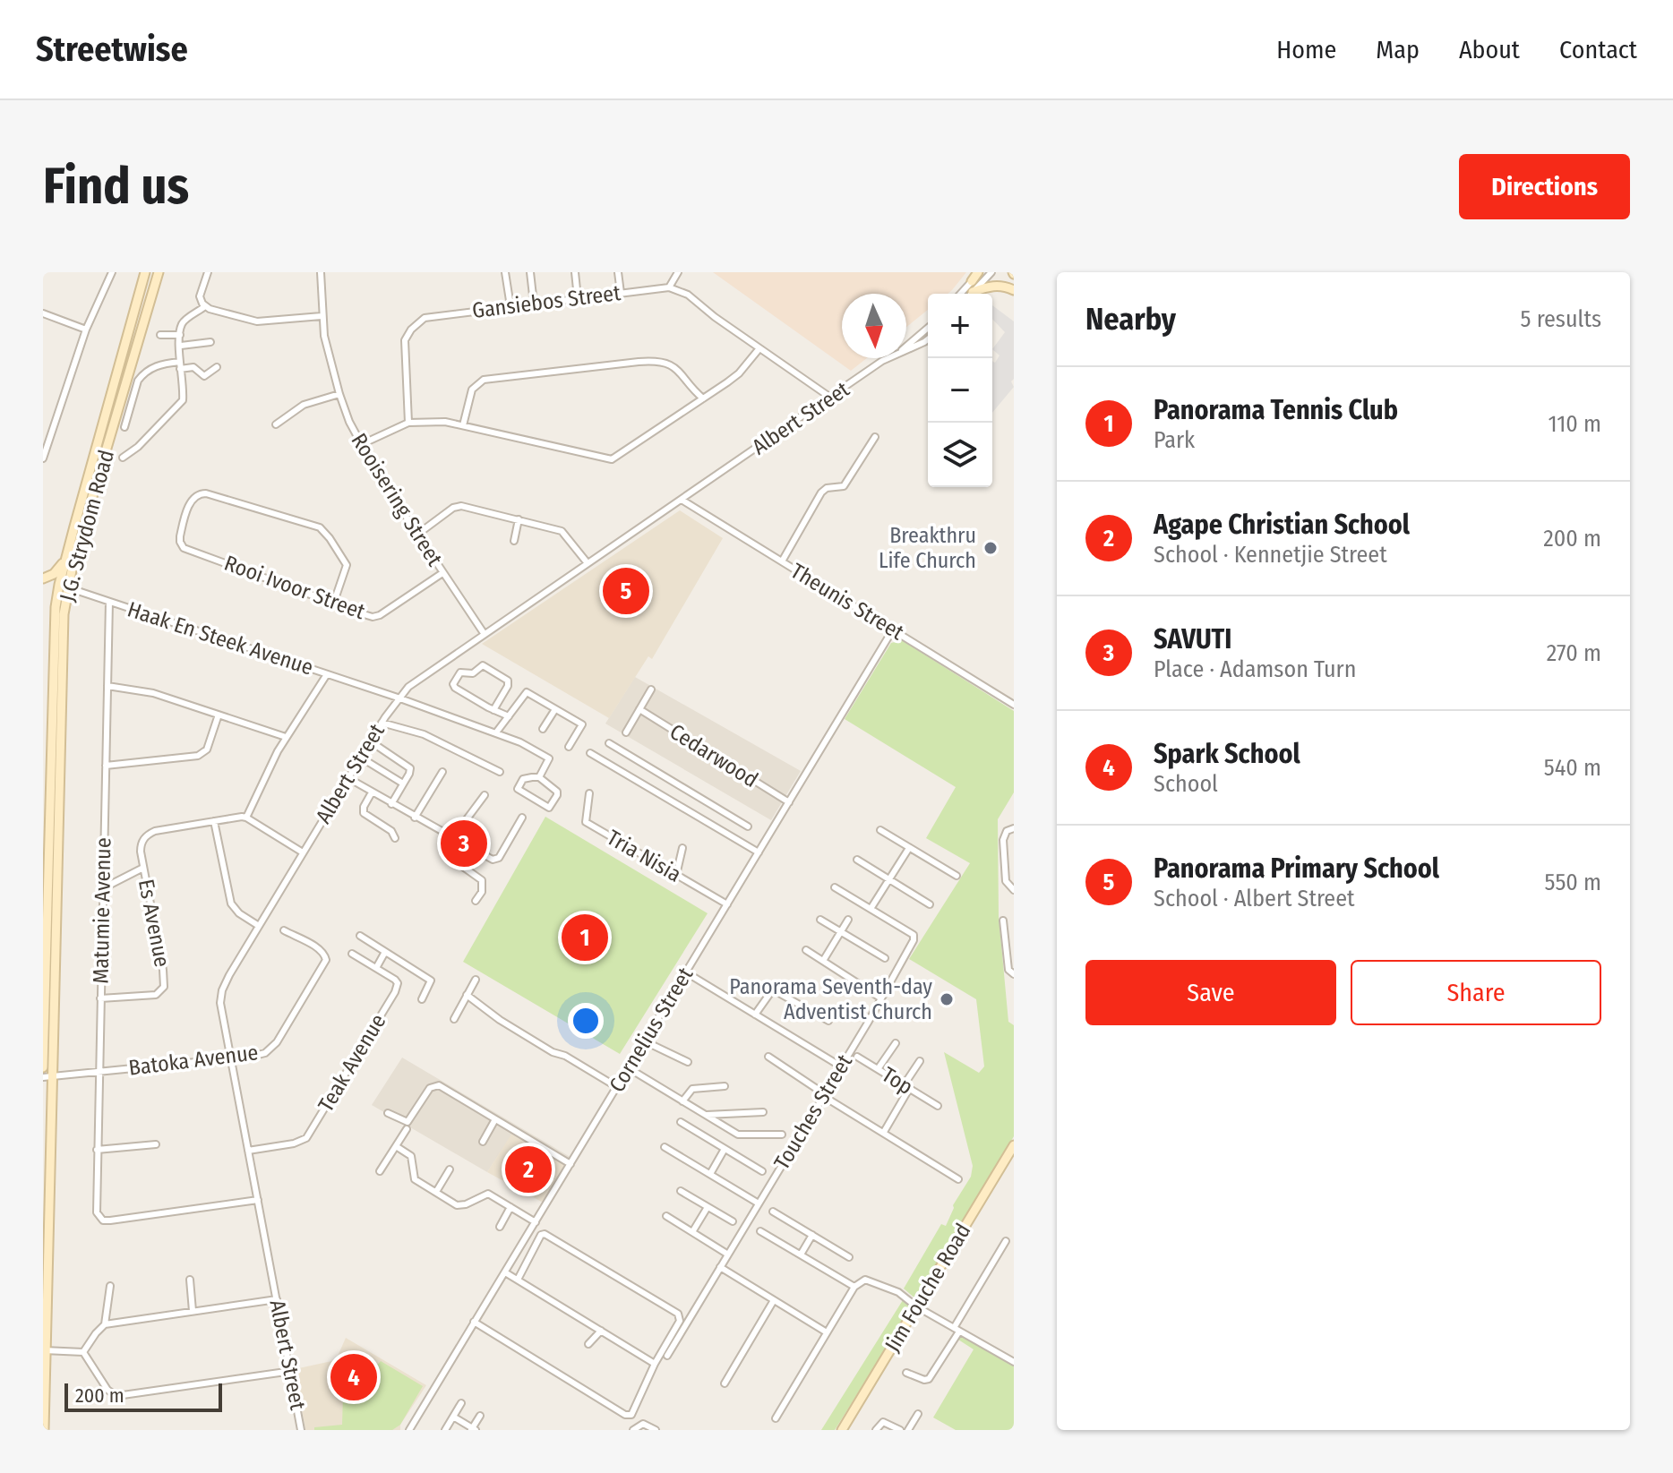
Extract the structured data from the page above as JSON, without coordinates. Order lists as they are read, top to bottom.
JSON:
{
  "streets": {
    "street": [
      "Gansiebos Street",
      "Albert Street",
      "Rooisering Street",
      "J.G. Strydom Road",
      "Rooi Ivoor Street",
      "Theunis Street",
      "Haak En Steek Avenue",
      "Cedarwood",
      "Tria Nisia",
      "Matumie Avenue",
      "Es Avenue",
      "Cornelius Street",
      "Batoka Avenue",
      "Teak Avenue",
      "Top",
      "Touches Street",
      "Jim Fouche Road"
    ]
  },
  "crossings": [
    ["Albert Street", "Rooisering Street"],
    ["Albert Street", "Theunis Street"],
    ["Albert Street", "Haak En Steek Avenue"],
    ["Albert Street", "Matumie Avenue"],
    ["Albert Street", "Batoka Avenue"],
    ["Albert Street", "Teak Avenue"],
    ["Rooisering Street", "Rooi Ivoor Street"],
    ["J.G. Strydom Road", "Haak En Steek Avenue"],
    ["J.G. Strydom Road", "Batoka Avenue"],
    ["Theunis Street", "Cornelius Street"],
    ["Haak En Steek Avenue", "Matumie Avenue"],
    ["Cedarwood", "Cornelius Street"],
    ["Tria Nisia", "Cornelius Street"],
    ["Matumie Avenue", "Es Avenue"],
    ["Matumie Avenue", "Batoka Avenue"]
  ],
  "places": ["Breakthru Life Church", "Panorama Seventh-day Adventist Church"],
  "scale_bar": "200 m",
  "north": "bottom",
  "page": {
    "header": "Streetwise",
    "nav": [
      "Home",
      "Map",
      "About",
      "Contact"
    ],
    "buttons": [
      "Directions",
      ["Save", "Share"]
    ],
    "title": "Find us",
    "heading": ["Nearby", "5 results"],
    "map_buttons": ["+", "−"],
    "list": [
      {
        "mark": "1",
        "name": "Panorama Tennis Club",
        "note": "Park",
        "value": "110 m"
      },
      {
        "mark": "2",
        "name": "Agape Christian School",
        "note": "School · Kennetjie Street",
        "value": "200 m"
      },
      {
        "mark": "3",
        "name": "SAVUTI",
        "note": "Place · Adamson Turn",
        "value": "270 m"
      },
      {
        "mark": "4",
        "name": "Spark School",
        "note": "School",
        "value": "540 m"
      },
      {
        "mark": "5",
        "name": "Panorama Primary School",
        "note": "School · Albert Street",
        "value": "550 m"
      }
    ],
    "pins": [
      "5",
      "3",
      "1",
      "2",
      "4"
    ],
    "scale": "200 m"
  }
}
